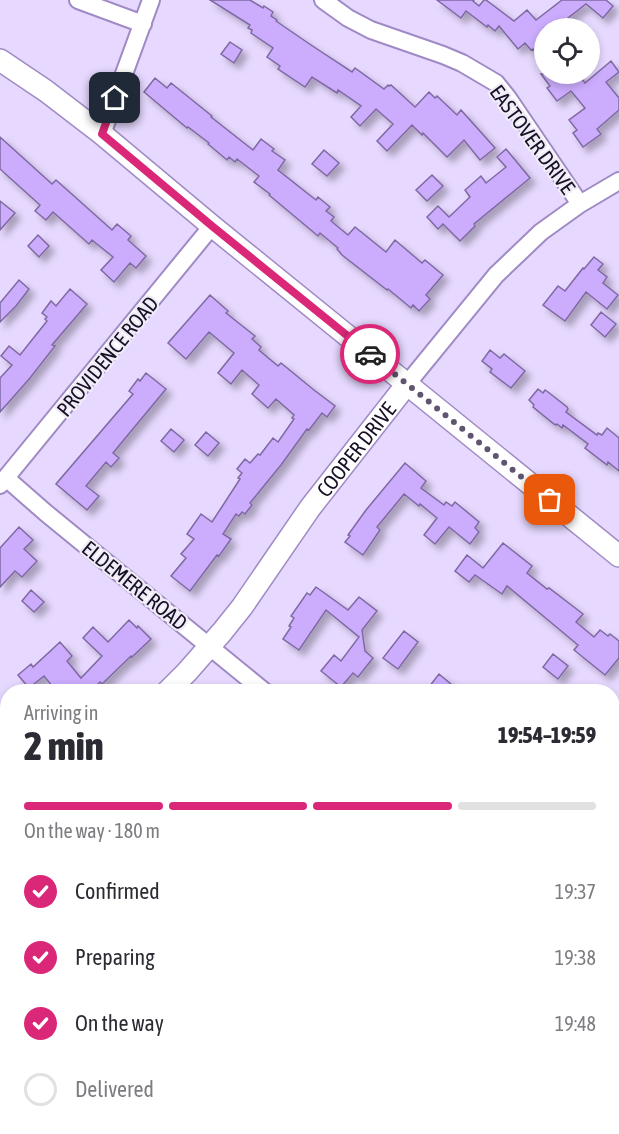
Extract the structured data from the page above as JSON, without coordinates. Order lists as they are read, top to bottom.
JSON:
{
  "streets": {
    "main road": ["COOPER DRIVE"],
    "street": ["EASTOVER DRIVE", "PROVIDENCE ROAD", "ELDEMERE ROAD"]
  },
  "crossings": [
    ["EASTOVER DRIVE", "COOPER DRIVE"],
    ["PROVIDENCE ROAD", "ELDEMERE ROAD"],
    ["COOPER DRIVE", "ELDEMERE ROAD"]
  ],
  "page": {
    "heading": ["2 min", "Arriving in", "19:54–19:59"],
    "bar": "On the way · 180 m",
    "list": [
      ["Confirmed", "19:37"],
      ["Preparing", "19:38"],
      ["On the way", "19:48"],
      "Delivered"
    ]
  }
}
